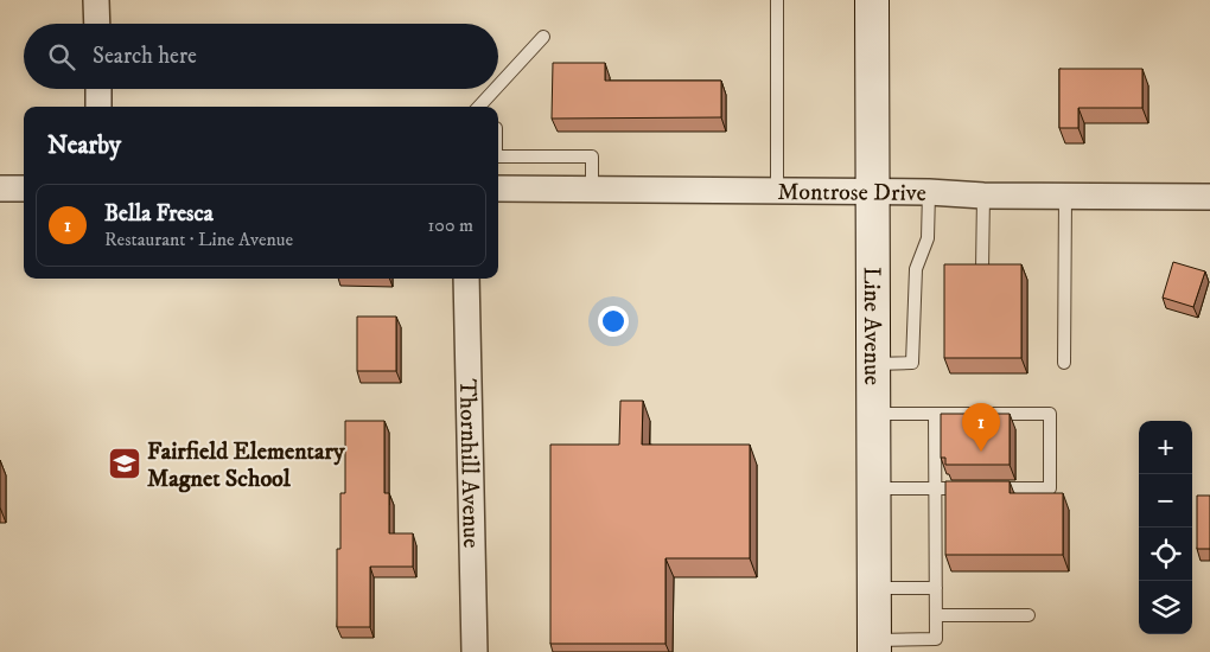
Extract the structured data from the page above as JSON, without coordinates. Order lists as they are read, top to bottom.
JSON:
{
  "streets": {
    "main road": ["Line Avenue"],
    "street": ["Montrose Drive", "Thornhill Avenue"]
  },
  "crossings": [
    ["Montrose Drive", "Line Avenue"]
  ],
  "places": {
    "school or university": ["Fairfield Elementary Magnet School"]
  },
  "page": {
    "search": "Search here",
    "heading": "Nearby",
    "list": [
      {
        "mark": "1",
        "name": "Bella Fresca",
        "note": "Restaurant · Line Avenue",
        "value": "100 m"
      }
    ],
    "pins": "1",
    "map_buttons": ["+", "−"]
  }
}
